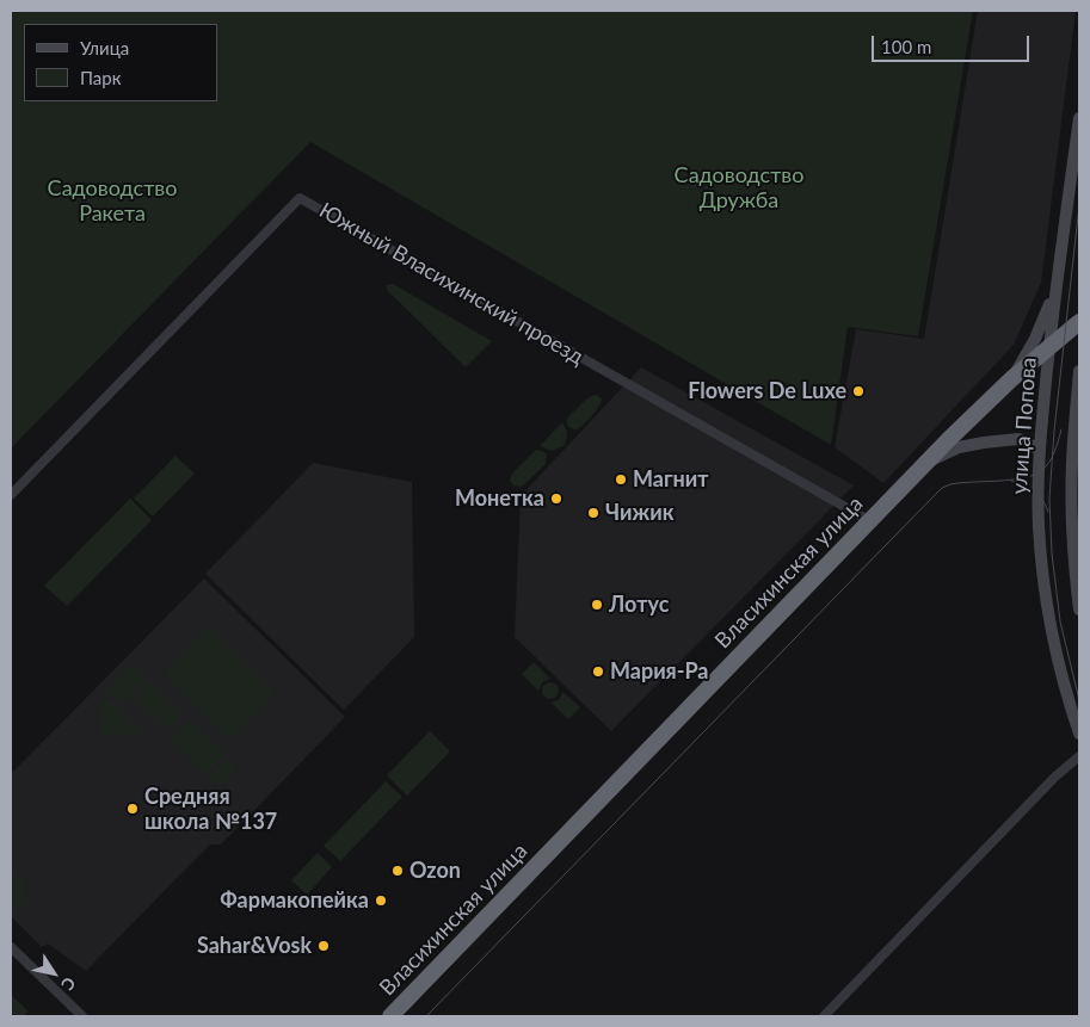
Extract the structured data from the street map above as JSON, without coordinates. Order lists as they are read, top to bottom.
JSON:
{
  "streets": {
    "highway": ["Власихинская улица"],
    "main road": ["улица Попова"],
    "street": ["Южный Власихинский проезд"]
  },
  "crossings": [
    ["Южный Власихинский проезд", "Власихинская улица"],
    ["улица Попова", "Власихинская улица"]
  ],
  "parks": ["Садоводство Дружба", "Садоводство Ракета"],
  "places": [
    "Flowers De Luxe",
    "Магнит",
    "Монетка",
    "Чижик",
    "Лотус",
    "Мария-Ра",
    "Средняя школа №137",
    "Ozon",
    "Фармакопейка",
    "Sahar&Vosk"
  ],
  "legend": ["Улица", "Парк"],
  "scale_bar": "100 m",
  "north": "bottom right"
}
